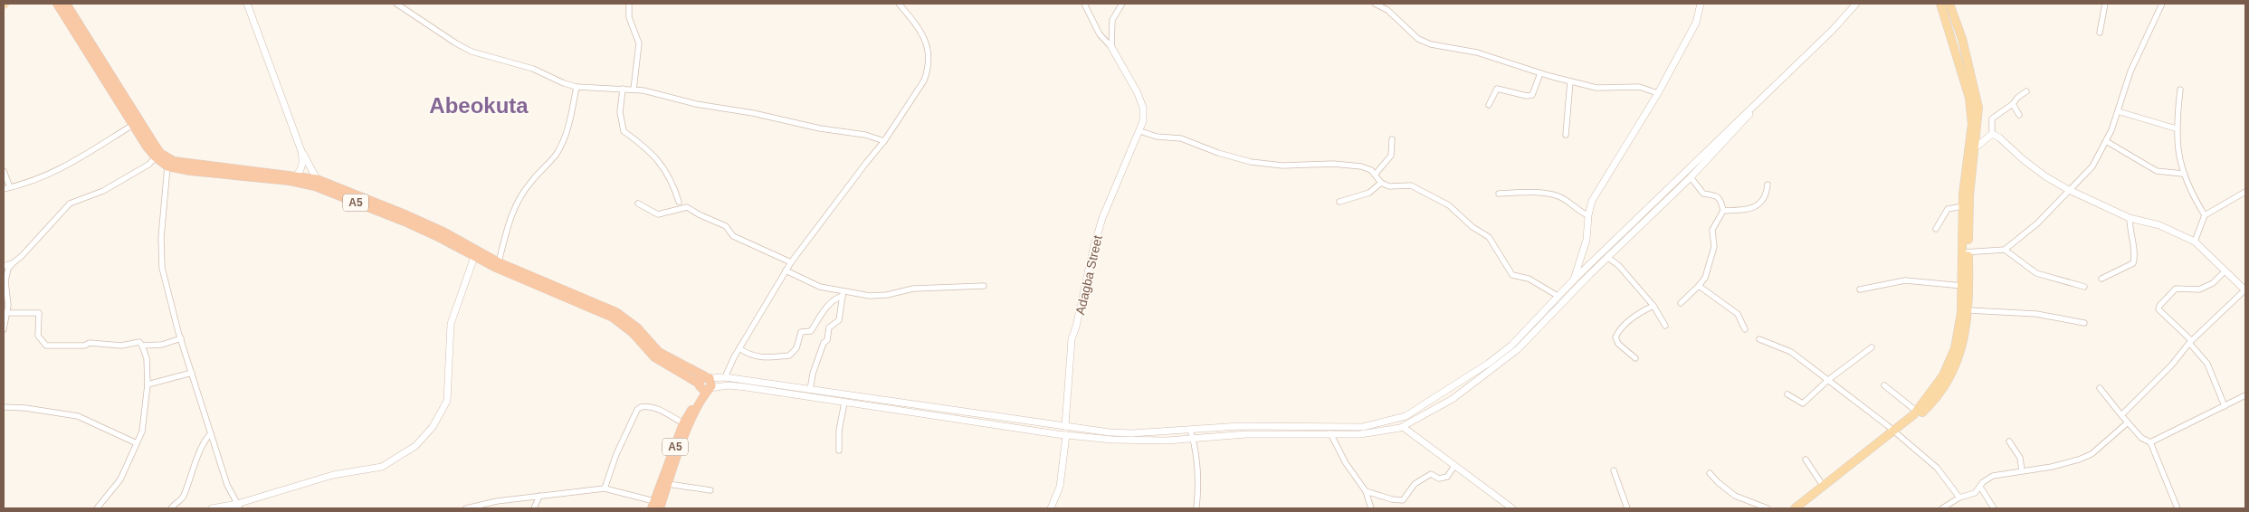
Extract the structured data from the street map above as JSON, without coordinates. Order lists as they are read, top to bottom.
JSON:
{
  "streets": {
    "highway": ["A5"],
    "street": ["Adagba Street"]
  },
  "districts": ["Abeokuta"]
}
